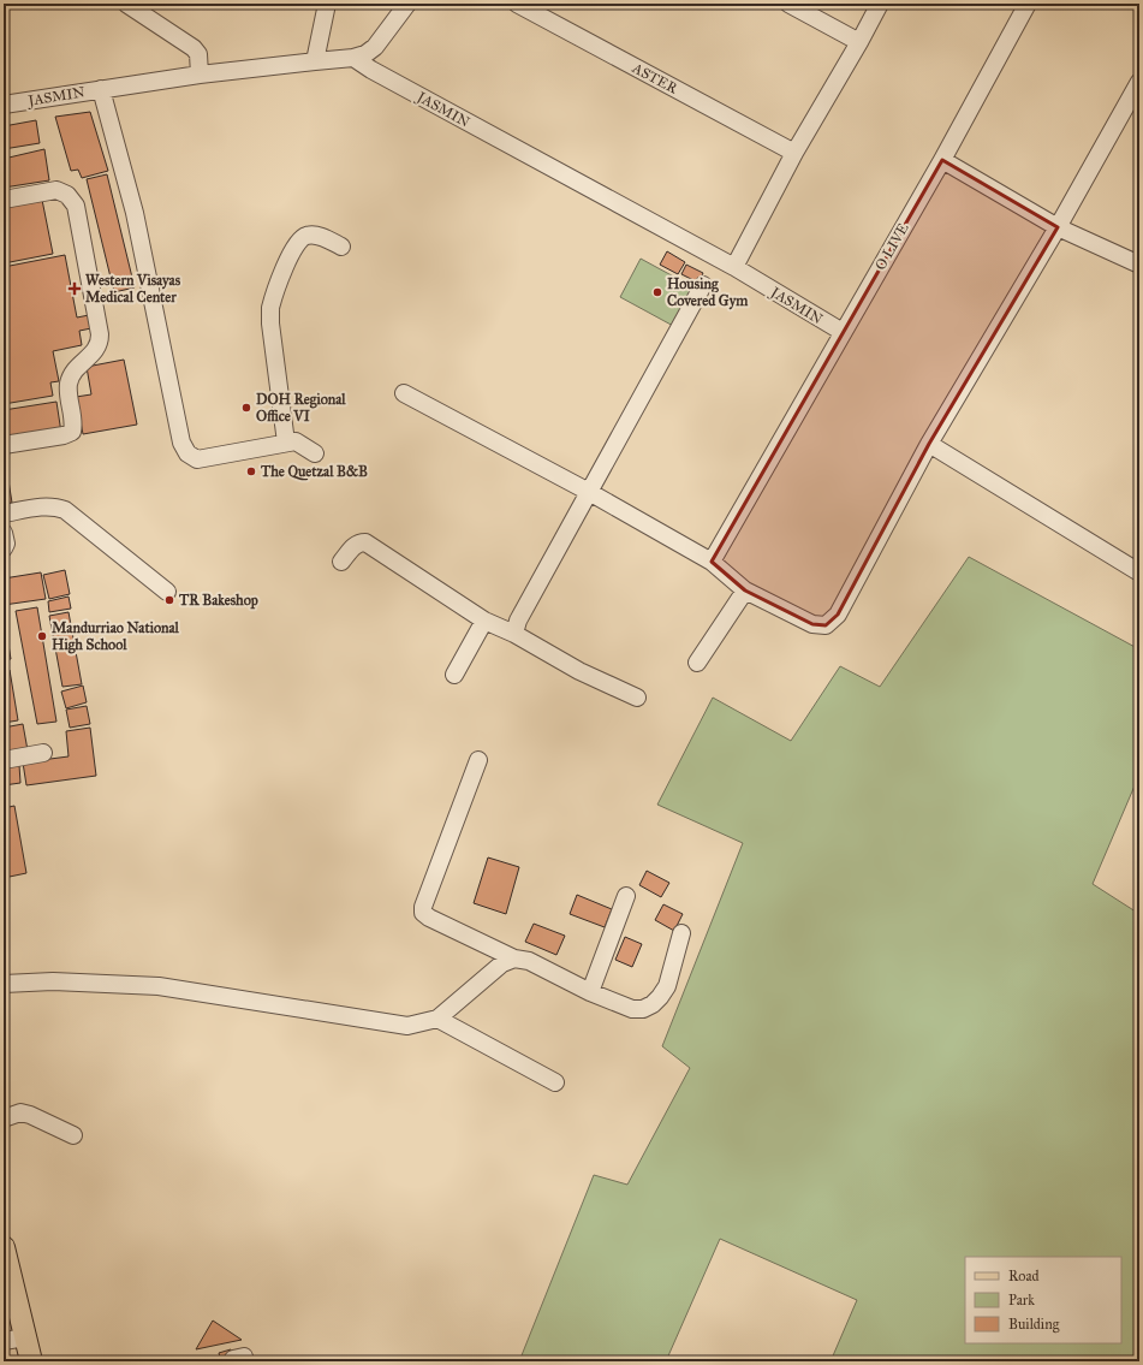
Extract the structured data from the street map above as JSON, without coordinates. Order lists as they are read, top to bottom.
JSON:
{
  "streets": {
    "street": ["ASTER", "JASMIN", "O LIVE"]
  },
  "crossings": [
    ["JASMIN", "O LIVE"]
  ],
  "places": {
    "health": ["Western Visayas Medical Center"],
    "other": [
      "Housing Covered Gym",
      "DOH Regional Office VI",
      "The Quetzal B&B",
      "TR Bakeshop",
      "Mandurriao National High School"
    ]
  },
  "legend": ["Road", "Park", "Building"]
}
